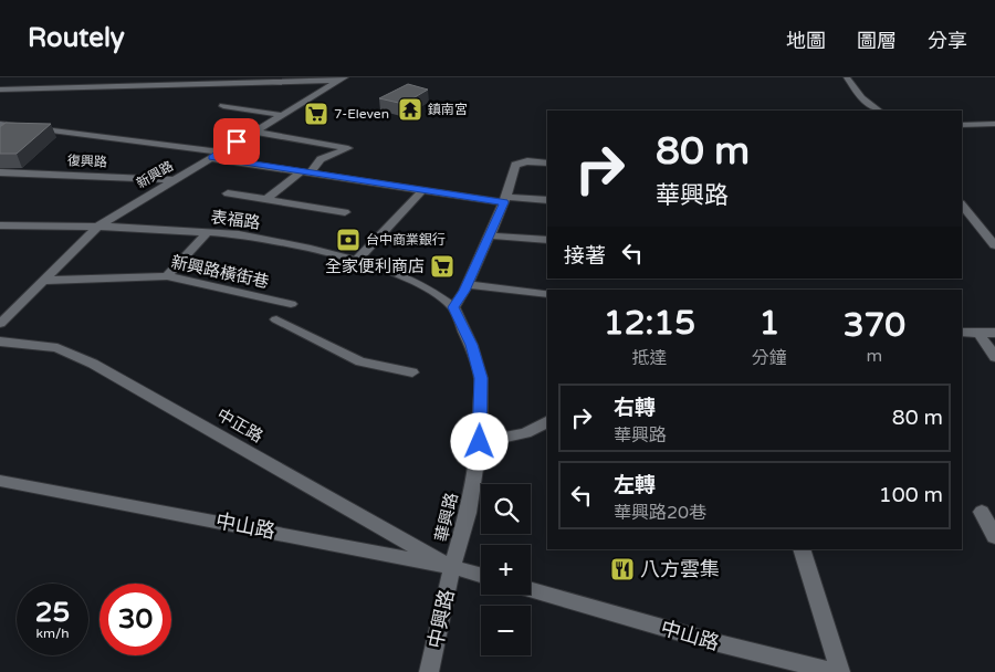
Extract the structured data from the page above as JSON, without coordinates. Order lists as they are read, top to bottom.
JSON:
{
  "streets": {
    "street": [
      "復興路",
      "新興路",
      "表福路",
      "新興路橫街巷",
      "中正路",
      "華興路",
      "中山路",
      "中興路"
    ]
  },
  "crossings": [
    ["復興路", "新興路"],
    ["新興路", "表福路"],
    ["新興路", "新興路橫街巷"],
    ["表福路", "華興路"],
    ["中正路", "華興路"],
    ["中正路", "中山路"],
    ["中正路", "中興路"],
    ["華興路", "中山路"],
    ["華興路", "中興路"],
    ["中山路", "中興路"]
  ],
  "places": {
    "temple": ["鎮南宮"],
    "supermarket": ["7-Eleven", "全家便利商店"],
    "bank": ["台中商業銀行"],
    "restaurant": ["八方雲集"]
  },
  "page": {
    "header": "Routely",
    "nav": ["地圖", "圖層", "分享"],
    "turn": ["80 m", "華興路"],
    "then": "接著",
    "eta": [
      "12:15",
      "抵達",
      "1",
      "分鐘",
      "370",
      "m"
    ],
    "list": [
      {
        "name": "右轉",
        "note": "華興路",
        "value": "80 m"
      },
      {
        "name": "左轉",
        "note": "華興路20巷",
        "value": "100 m"
      }
    ],
    "map_buttons": ["+", "−"],
    "speed": "25 km/h",
    "limit": "30"
  }
}
